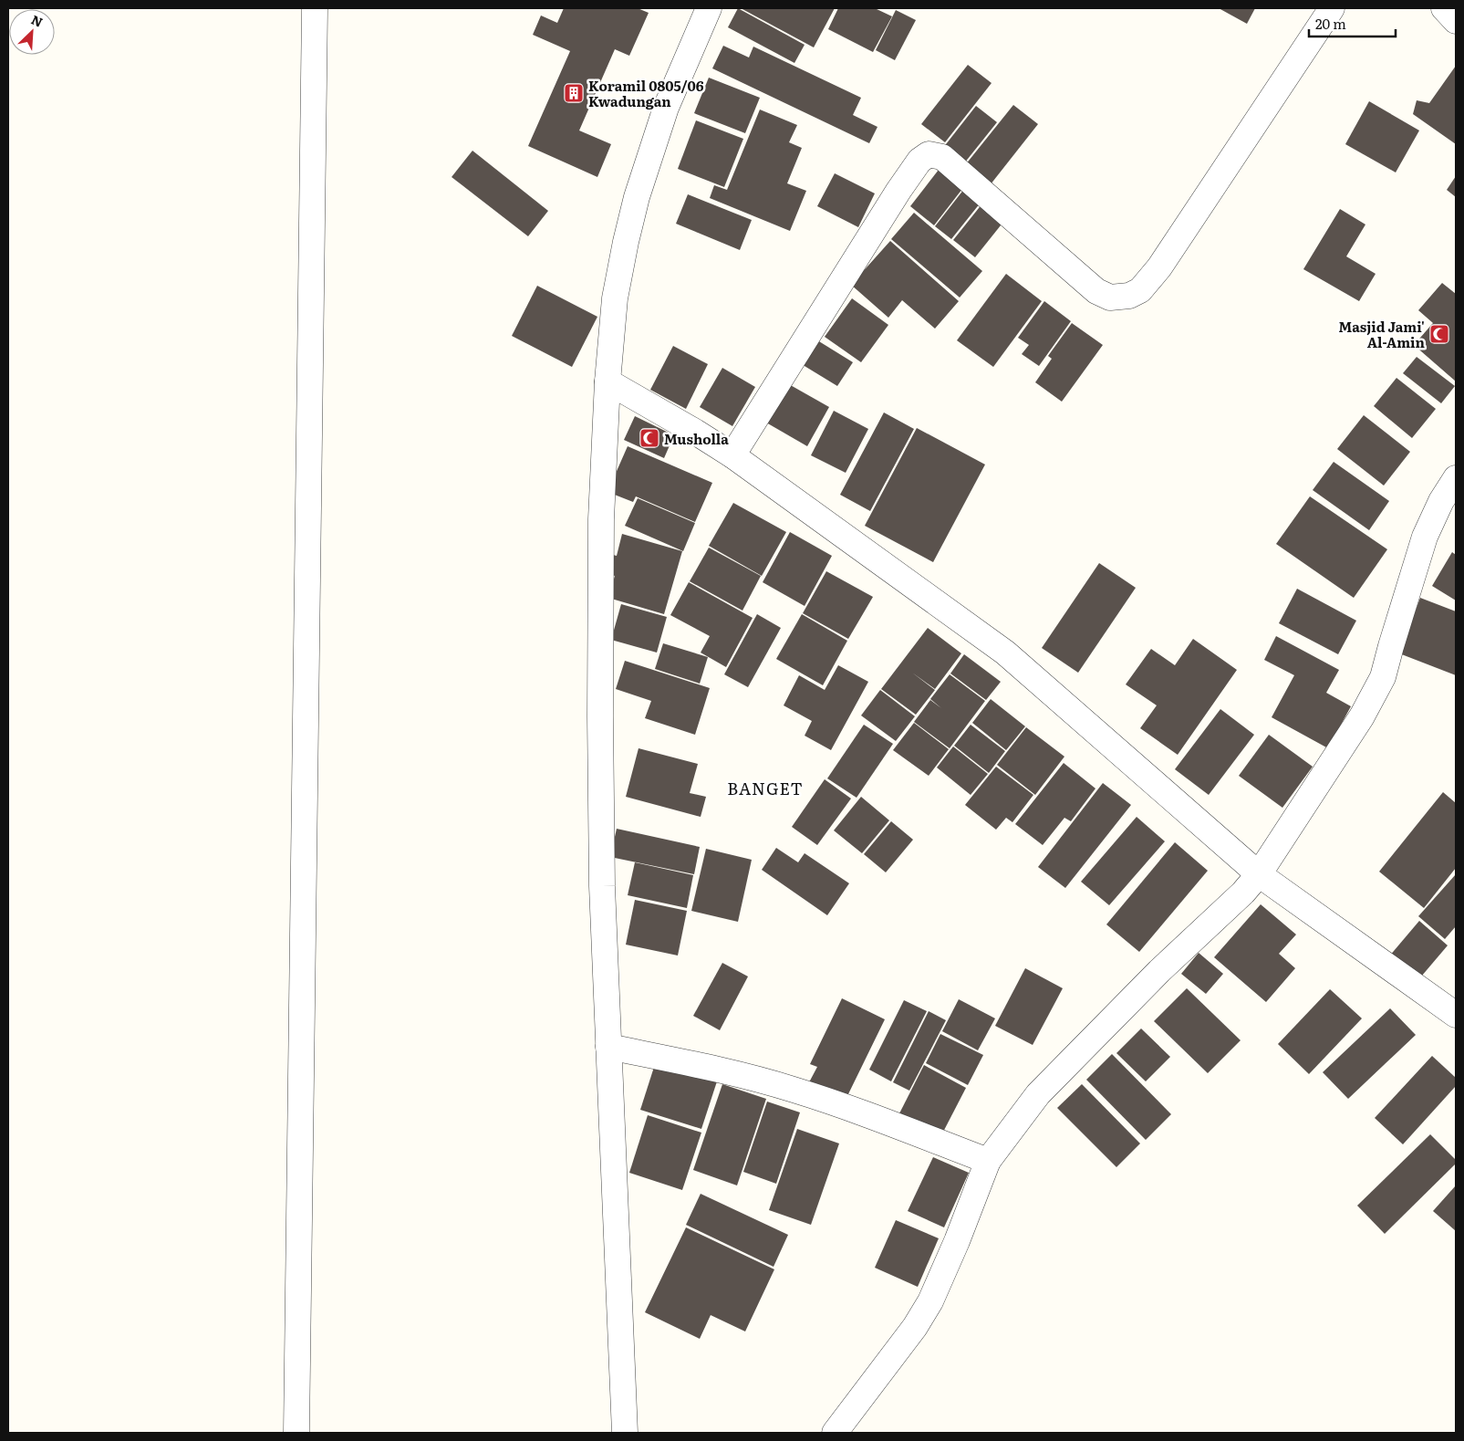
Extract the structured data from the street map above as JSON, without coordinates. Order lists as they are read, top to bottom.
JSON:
{
  "districts": ["BANGET"],
  "places": {
    "building": ["Koramil 0805/06 Kwadungan"],
    "mosque": ["Masjid Jami' Al-Amin", "Musholla"]
  },
  "scale_bar": "20 m",
  "north": "top right"
}
